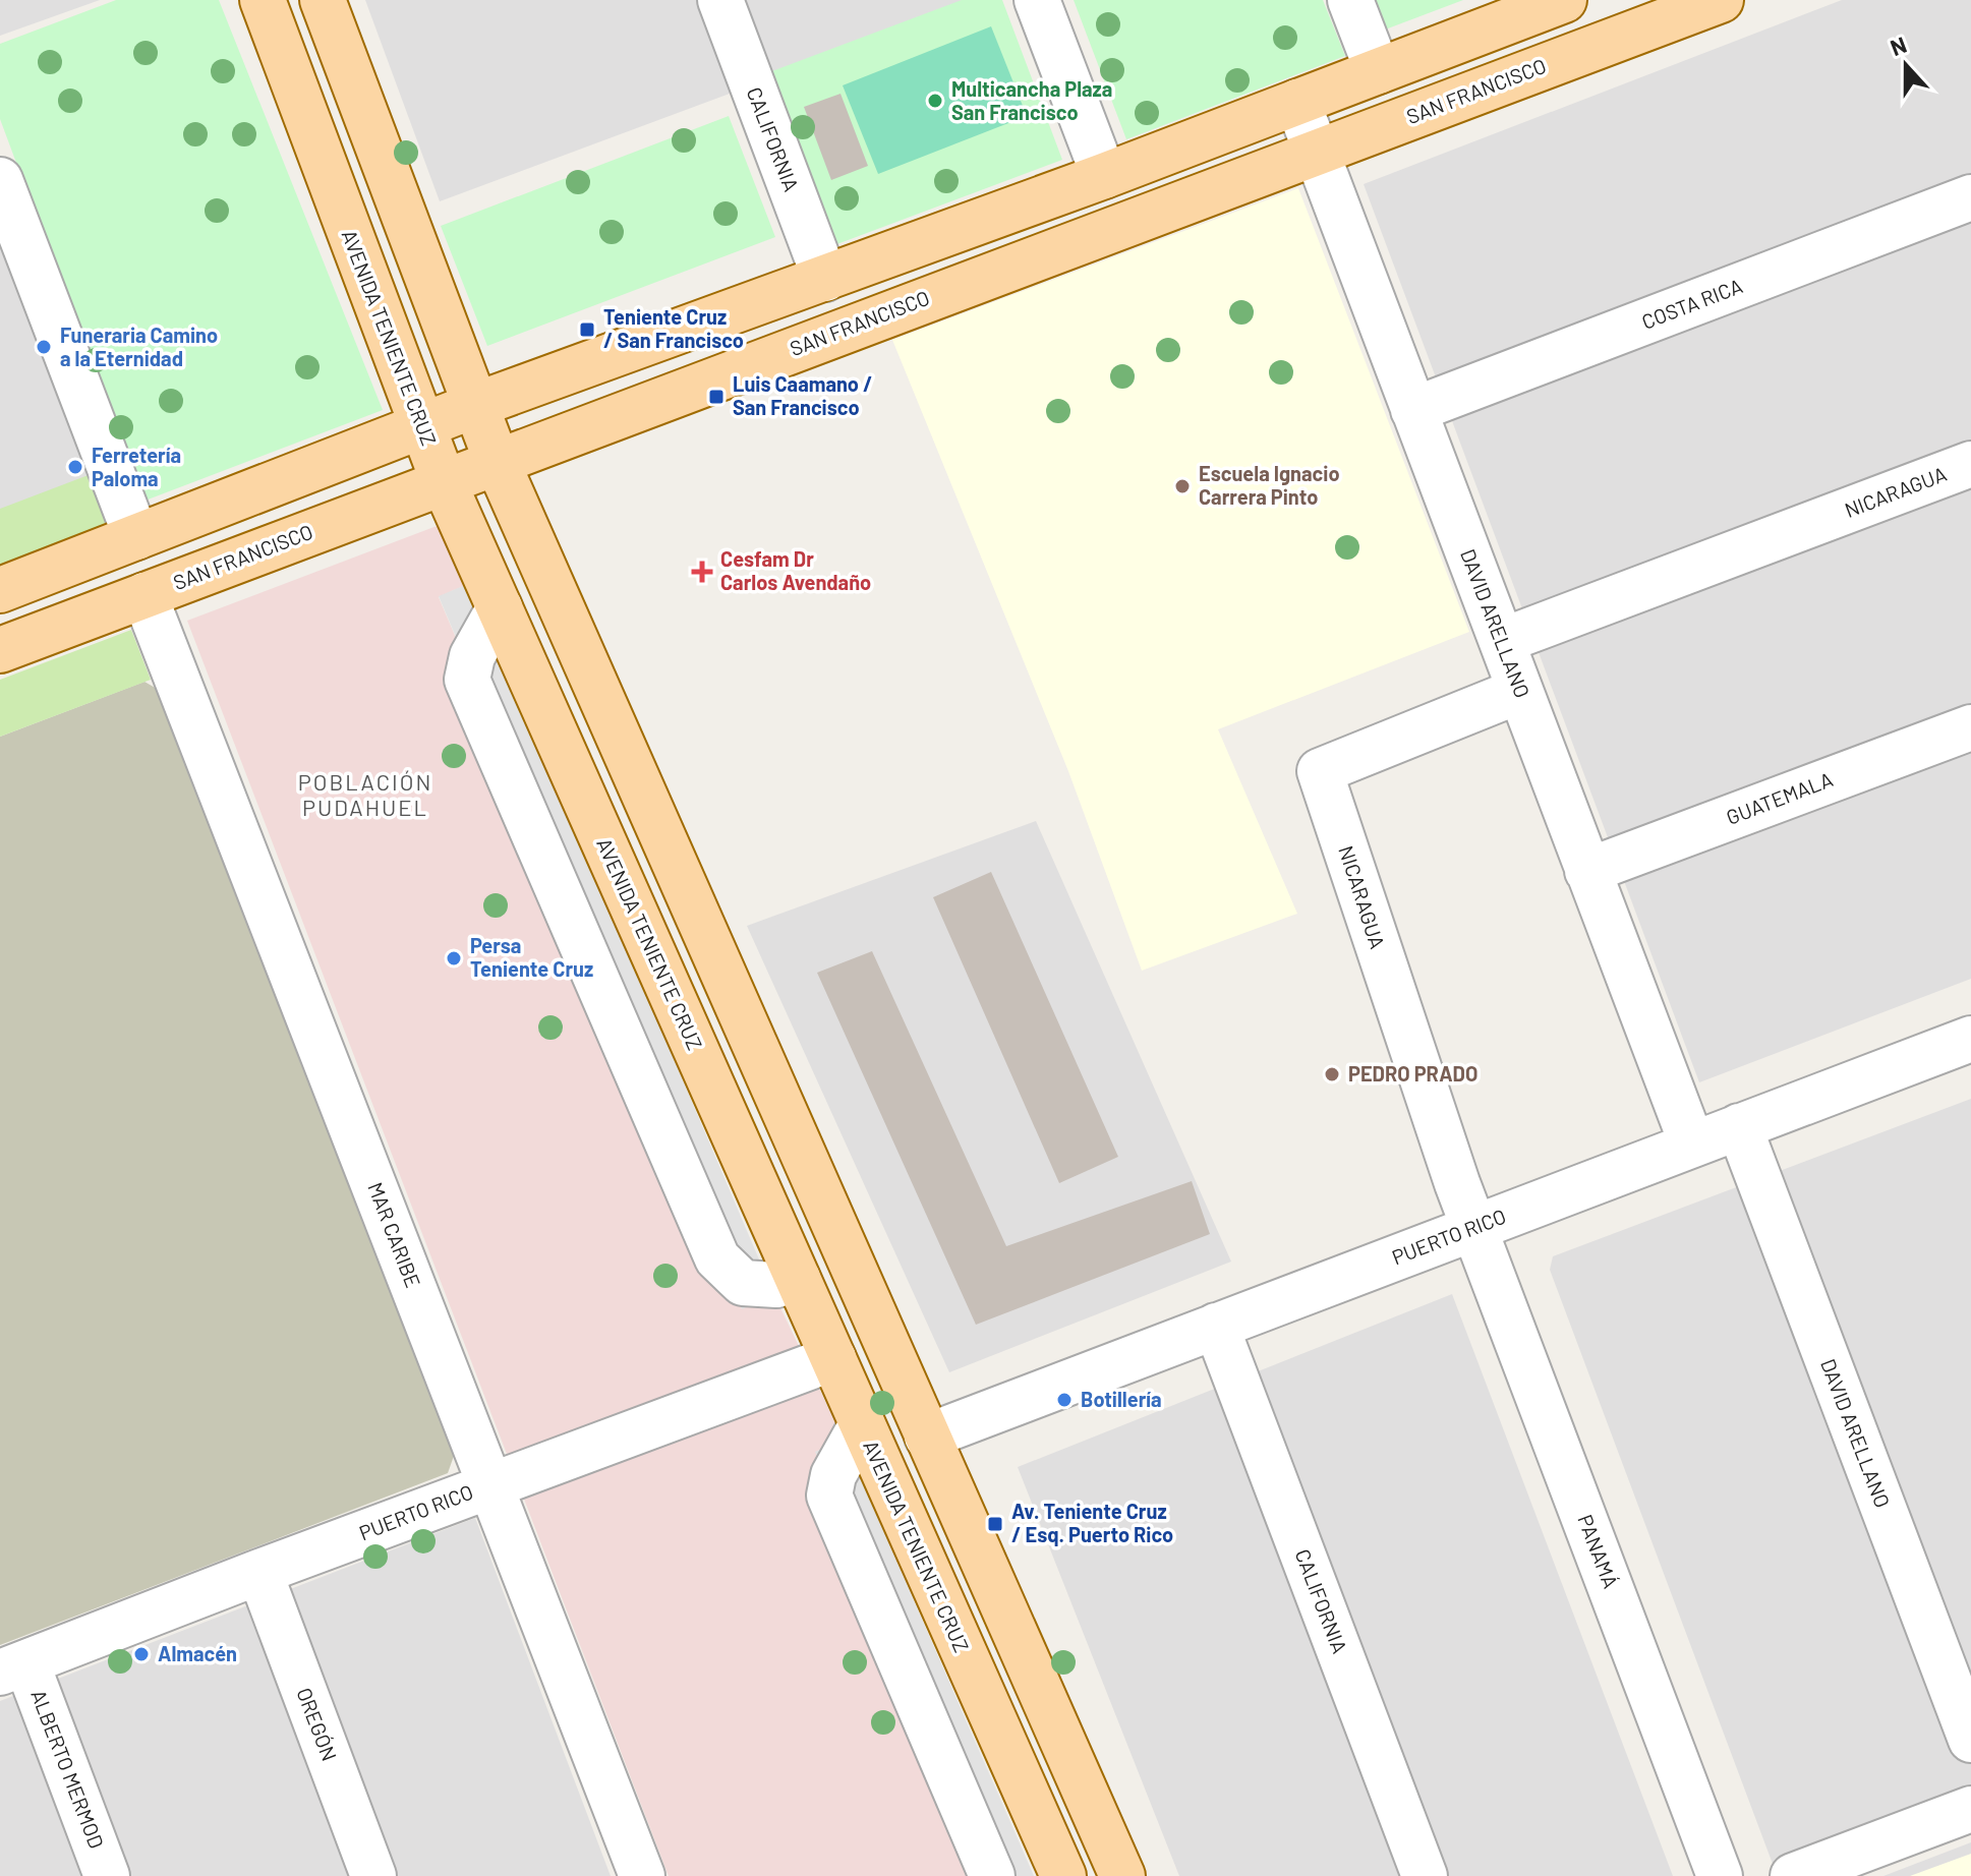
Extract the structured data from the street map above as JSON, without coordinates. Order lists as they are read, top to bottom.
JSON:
{
  "streets": {
    "main road": ["SAN FRANCISCO", "AVENIDA TENIENTE CRUZ"],
    "street": [
      "CALIFORNIA",
      "COSTA RICA",
      "NICARAGUA",
      "DAVID ARELLANO",
      "GUATEMALA",
      "MAR CARIBE",
      "PUERTO RICO",
      "PANAMÁ",
      "OREGÓN",
      "ALBERTO MERMOD"
    ]
  },
  "crossings": [
    ["SAN FRANCISCO", "AVENIDA TENIENTE CRUZ"],
    ["SAN FRANCISCO", "DAVID ARELLANO"],
    ["SAN FRANCISCO", "MAR CARIBE"],
    ["CALIFORNIA", "PUERTO RICO"],
    ["COSTA RICA", "DAVID ARELLANO"],
    ["AVENIDA TENIENTE CRUZ", "PUERTO RICO"],
    ["NICARAGUA", "DAVID ARELLANO"],
    ["NICARAGUA", "PUERTO RICO"],
    ["NICARAGUA", "PANAMÁ"],
    ["DAVID ARELLANO", "GUATEMALA"],
    ["DAVID ARELLANO", "PUERTO RICO"],
    ["MAR CARIBE", "PUERTO RICO"],
    ["PUERTO RICO", "PANAMÁ"],
    ["PUERTO RICO", "OREGÓN"],
    ["PUERTO RICO", "ALBERTO MERMOD"]
  ],
  "districts": ["POBLACIÓN PUDAHUEL"],
  "places": {
    "other": [
      "Multicancha Plaza San Francisco",
      "Funeraria Camino a la Eternidad",
      "Ferretería Paloma",
      "Escuela Ignacio Carrera Pinto",
      "Persa Teniente Cruz",
      "PEDRO PRADO",
      "Botillería",
      "Almacén"
    ],
    "transit": ["Teniente Cruz / San Francisco", "Luis Caamano / San Francisco", "Av. Teniente Cruz / Esq. Puerto Rico"],
    "health": ["Cesfam Dr Carlos Avendaño"]
  },
  "north": "top"
}
